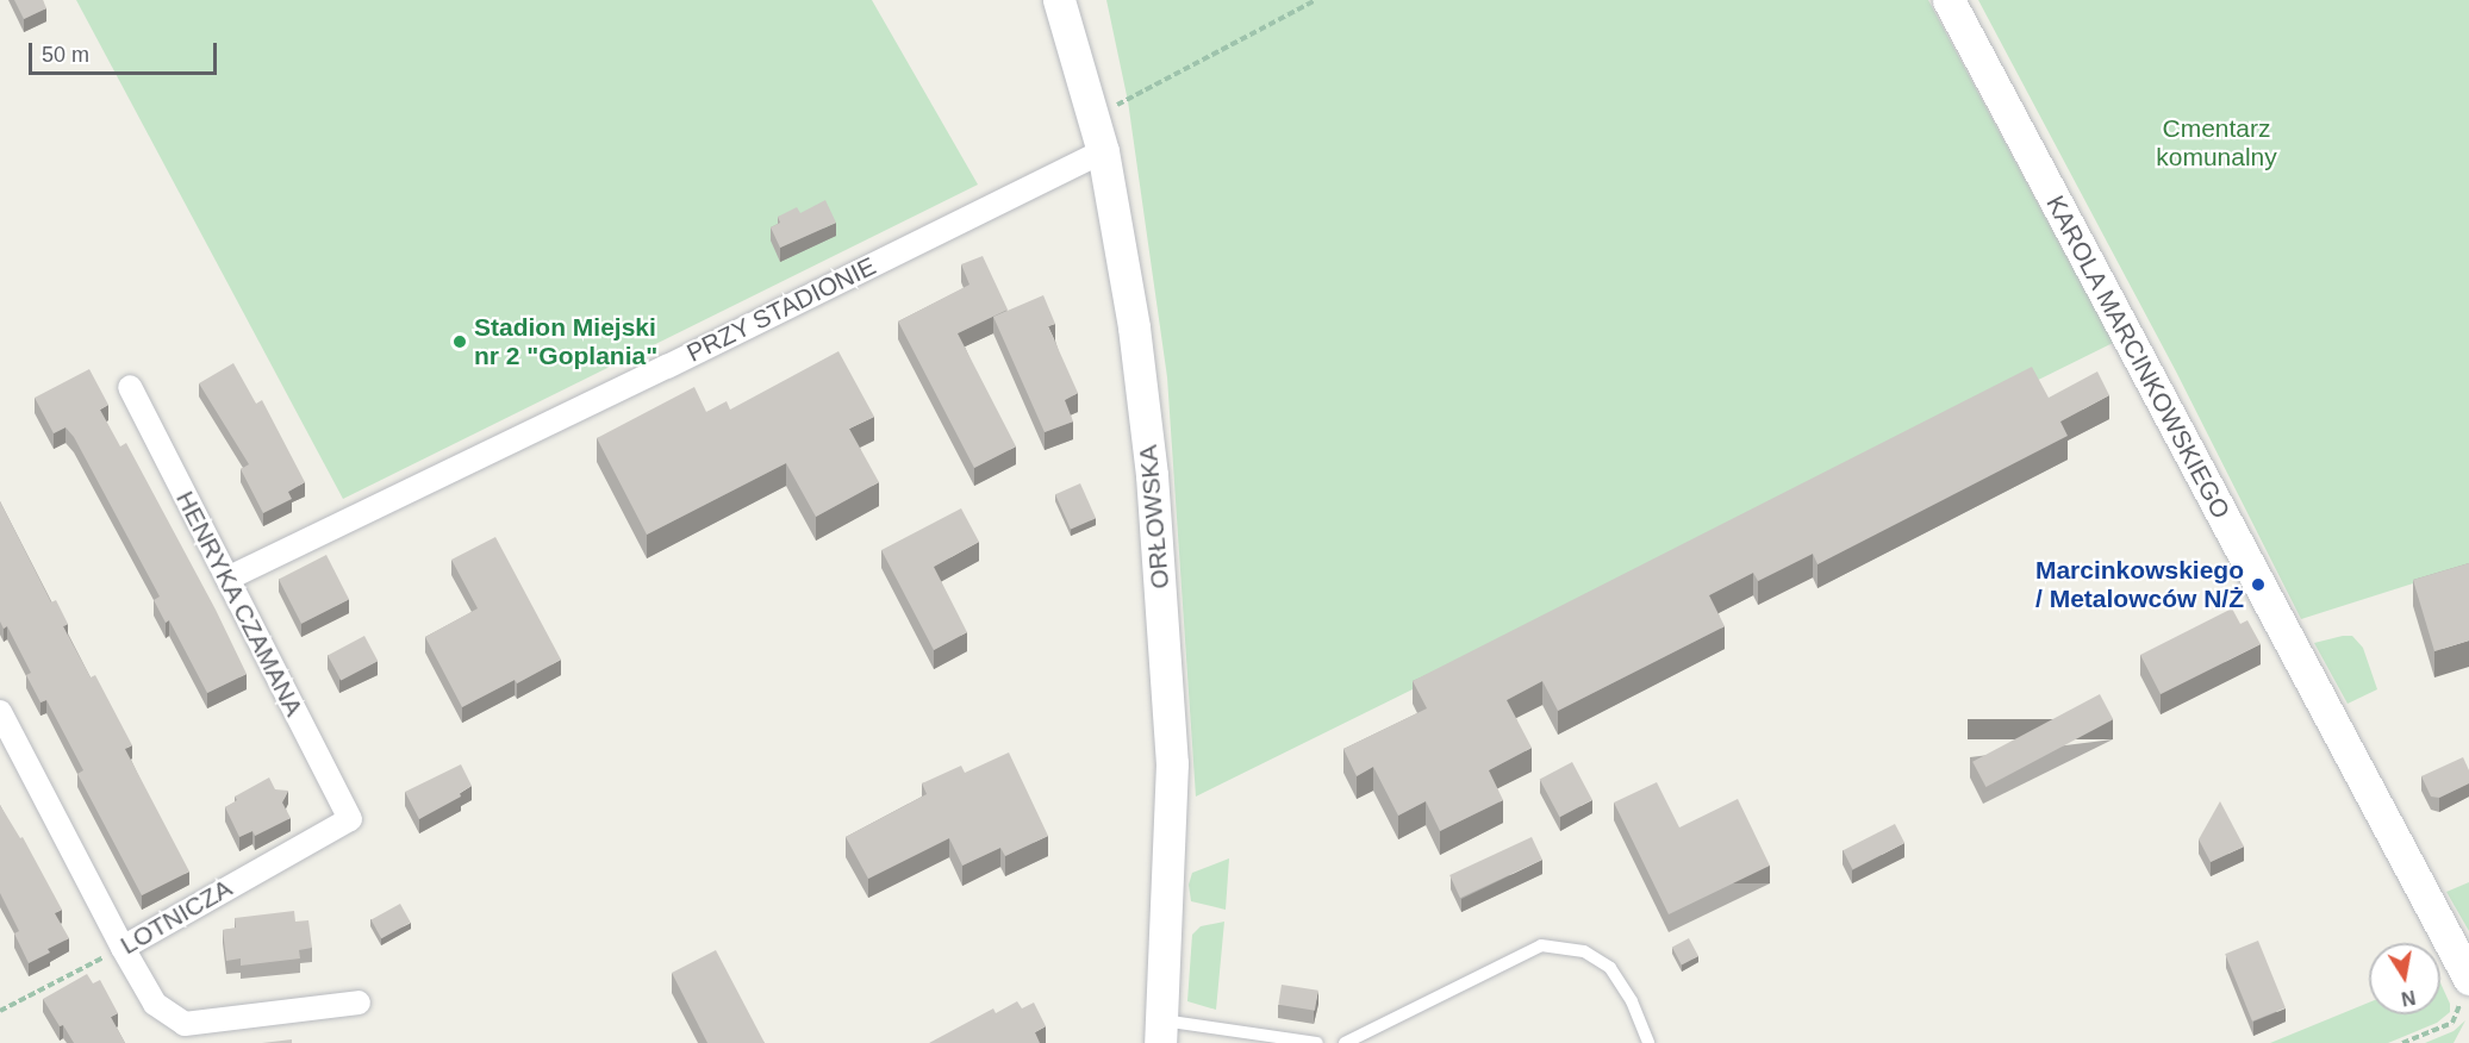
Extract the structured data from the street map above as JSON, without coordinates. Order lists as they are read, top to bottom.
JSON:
{
  "streets": {
    "street": [
      "PRZY STADIONIE",
      "KAROLA MARCINKOWSKIEGO",
      "ORŁOWSKA",
      "HENRYKA CZAMANA",
      "LOTNICZA"
    ]
  },
  "crossings": [
    ["PRZY STADIONIE", "ORŁOWSKA"],
    ["PRZY STADIONIE", "HENRYKA CZAMANA"],
    ["HENRYKA CZAMANA", "LOTNICZA"]
  ],
  "parks": ["Cmentarz komunalny"],
  "places": ["Stadion Miejski nr 2 \"Goplania\"", "Marcinkowskiego / Metalowców N/Ż"],
  "scale_bar": "50 m",
  "north": "bottom"
}
